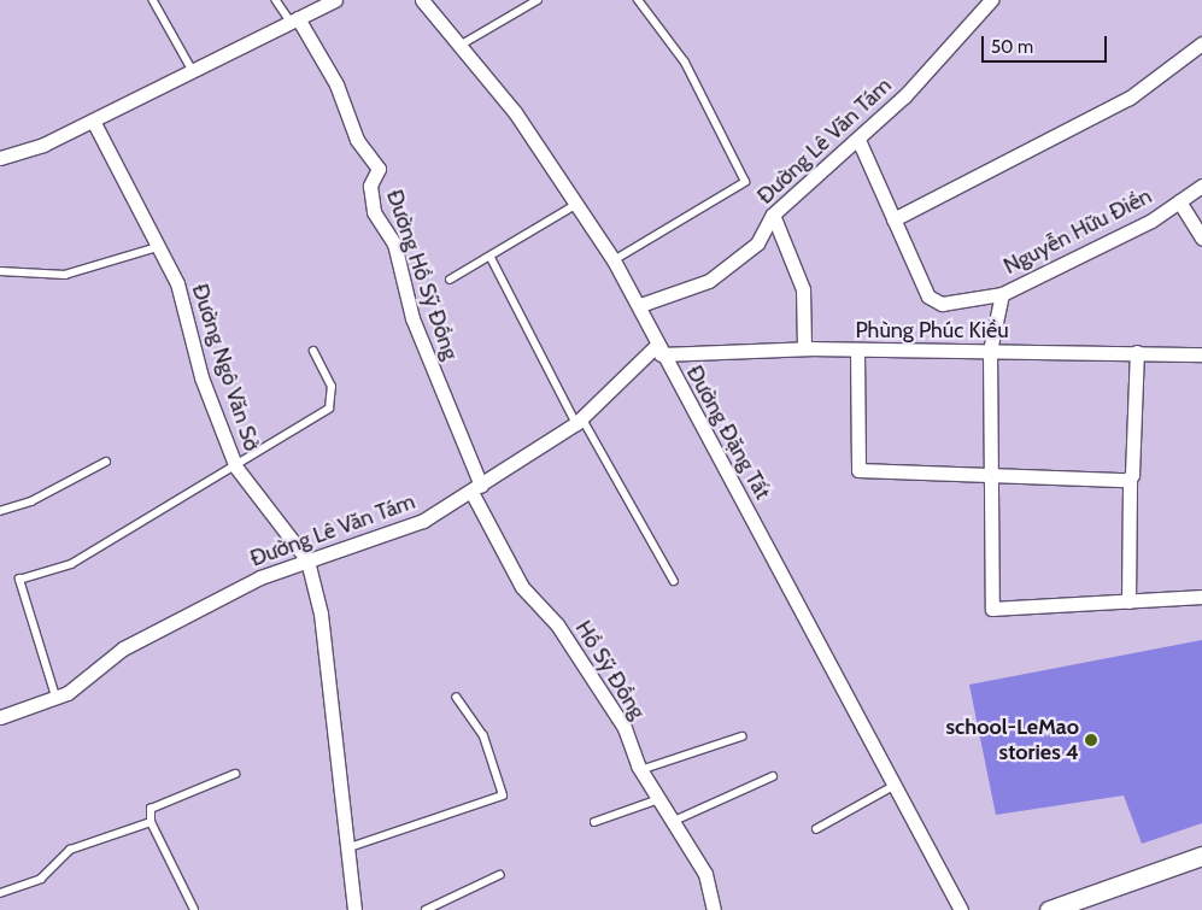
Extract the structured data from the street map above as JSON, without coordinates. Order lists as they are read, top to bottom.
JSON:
{
  "streets": {
    "street": [
      "Đường Lê Văn Tám",
      "Nguyễn Hữu Điền",
      "Đường Hồ Sỹ Đồng",
      "Phùng Phúc Kiều",
      "Đường Ngô Văn Sở",
      "Đường Đặng Tất",
      "Hồ Sỹ Đồng"
    ]
  },
  "crossings": [
    ["Đường Lê Văn Tám", "Nguyễn Hữu Điền"],
    ["Đường Lê Văn Tám", "Đường Hồ Sỹ Đồng"],
    ["Đường Lê Văn Tám", "Phùng Phúc Kiều"],
    ["Đường Lê Văn Tám", "Đường Ngô Văn Sở"],
    ["Đường Lê Văn Tám", "Đường Đặng Tất"],
    ["Đường Lê Văn Tám", "Hồ Sỹ Đồng"],
    ["Đường Hồ Sỹ Đồng", "Hồ Sỹ Đồng"],
    ["Phùng Phúc Kiều", "Đường Đặng Tất"]
  ],
  "places": ["school-LeMao stories 4"],
  "scale_bar": "50 m"
}
